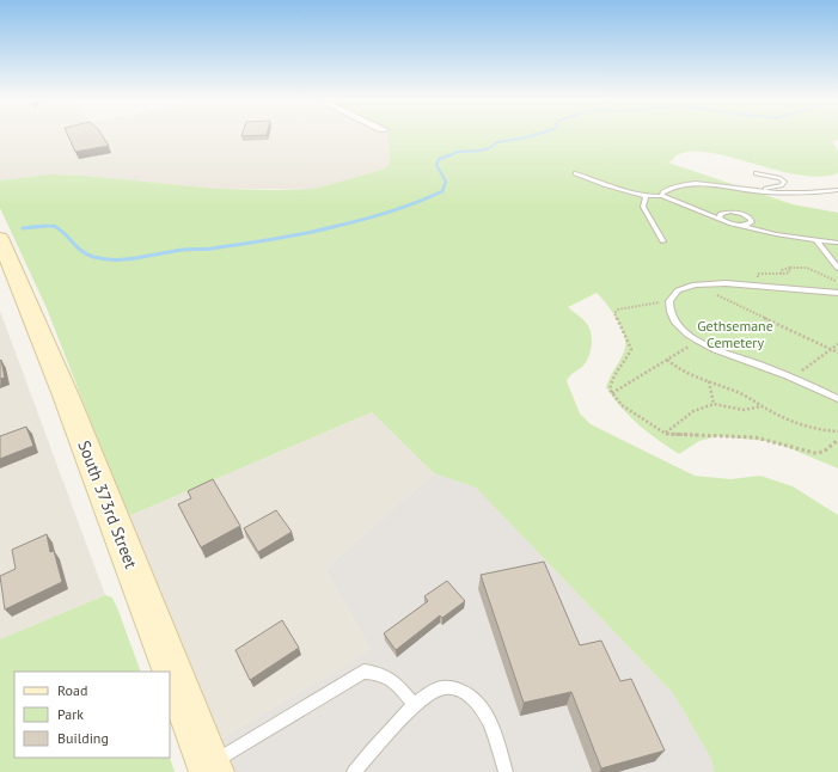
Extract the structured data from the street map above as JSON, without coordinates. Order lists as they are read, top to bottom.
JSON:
{
  "streets": {
    "street": ["South 373rd Street"]
  },
  "parks": ["Gethsemane Cemetery"],
  "legend": ["Road", "Park", "Building"]
}
